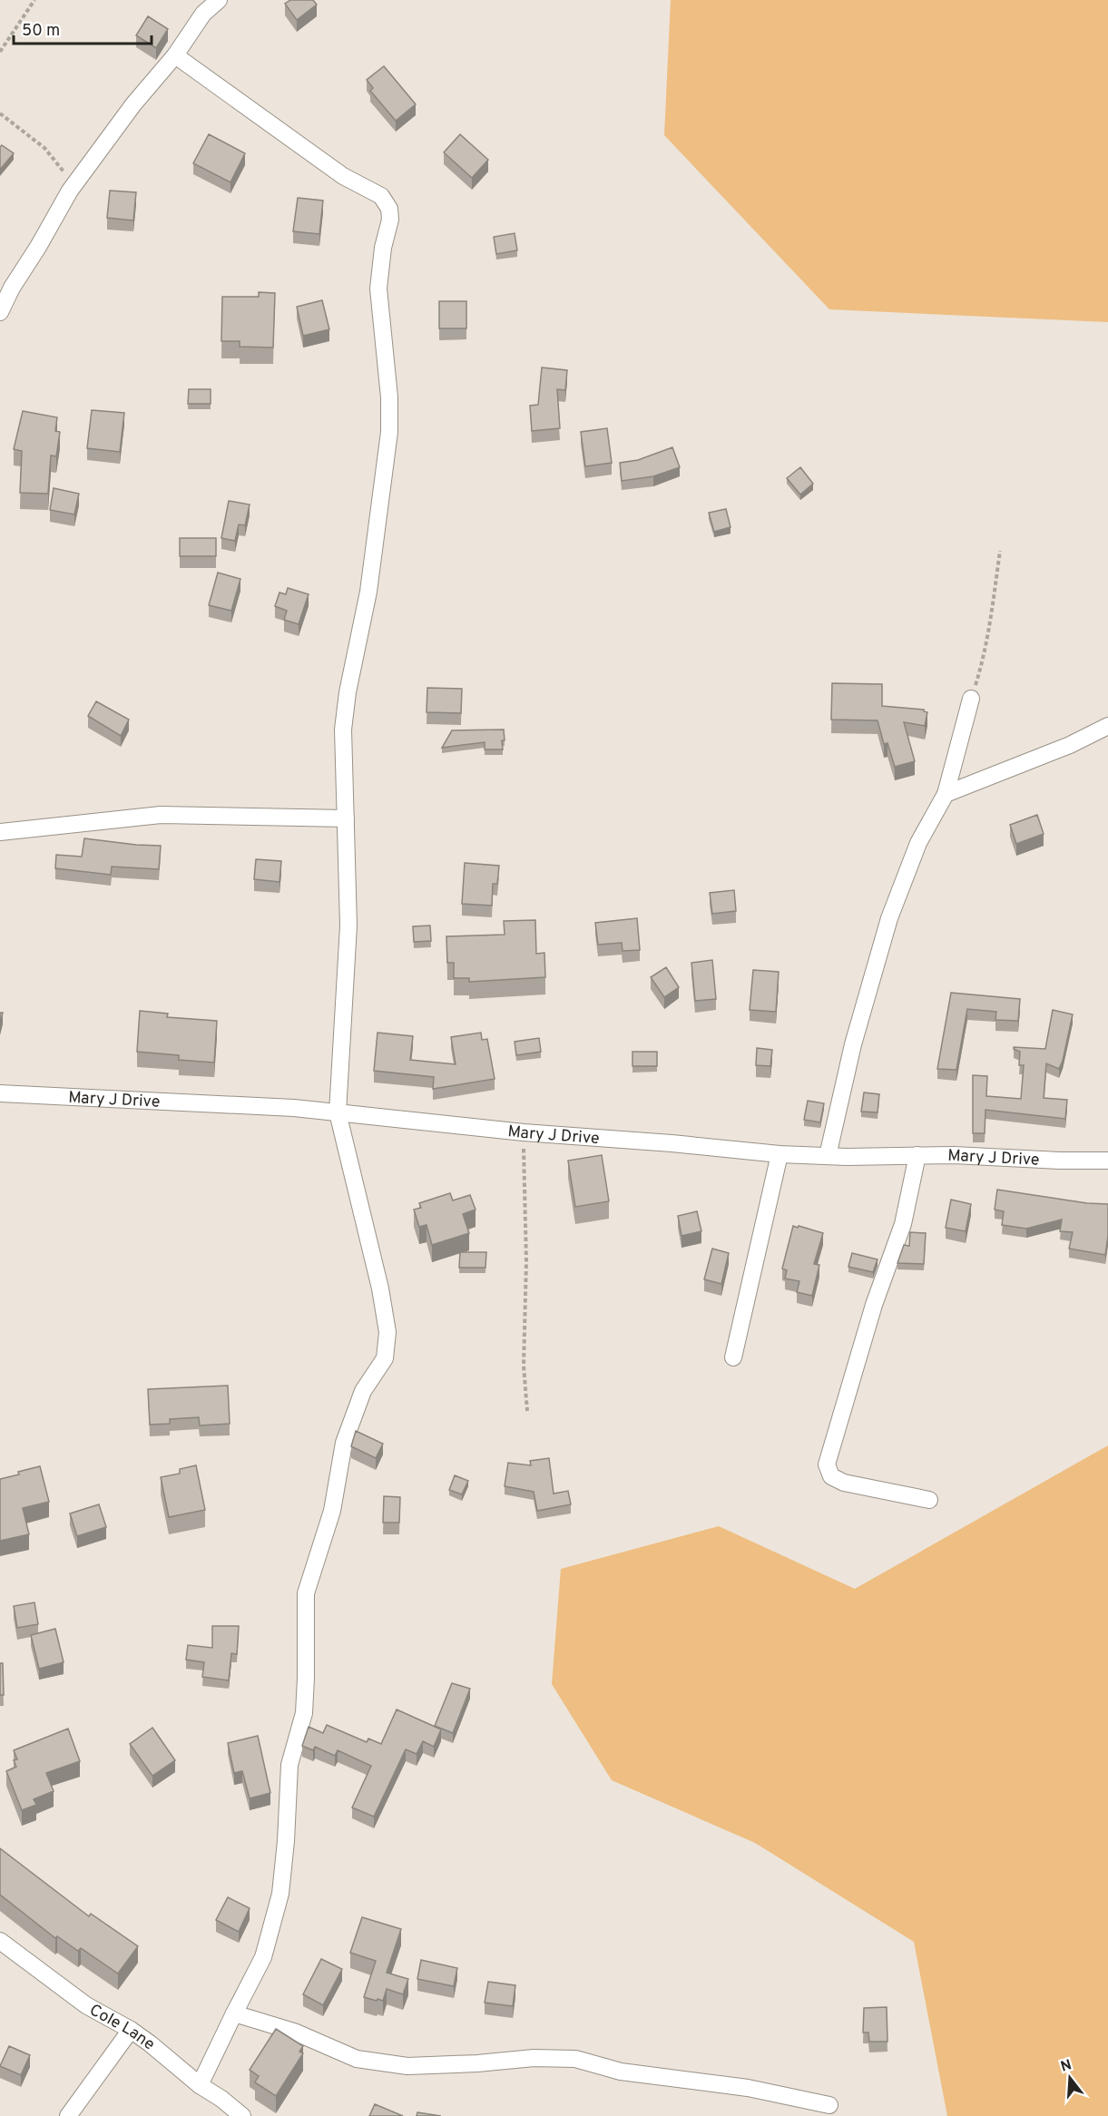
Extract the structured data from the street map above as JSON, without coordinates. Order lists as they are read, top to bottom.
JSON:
{
  "streets": {
    "street": ["Mary J Drive", "Cole Lane"]
  },
  "scale_bar": "50 m",
  "north": "top"
}
